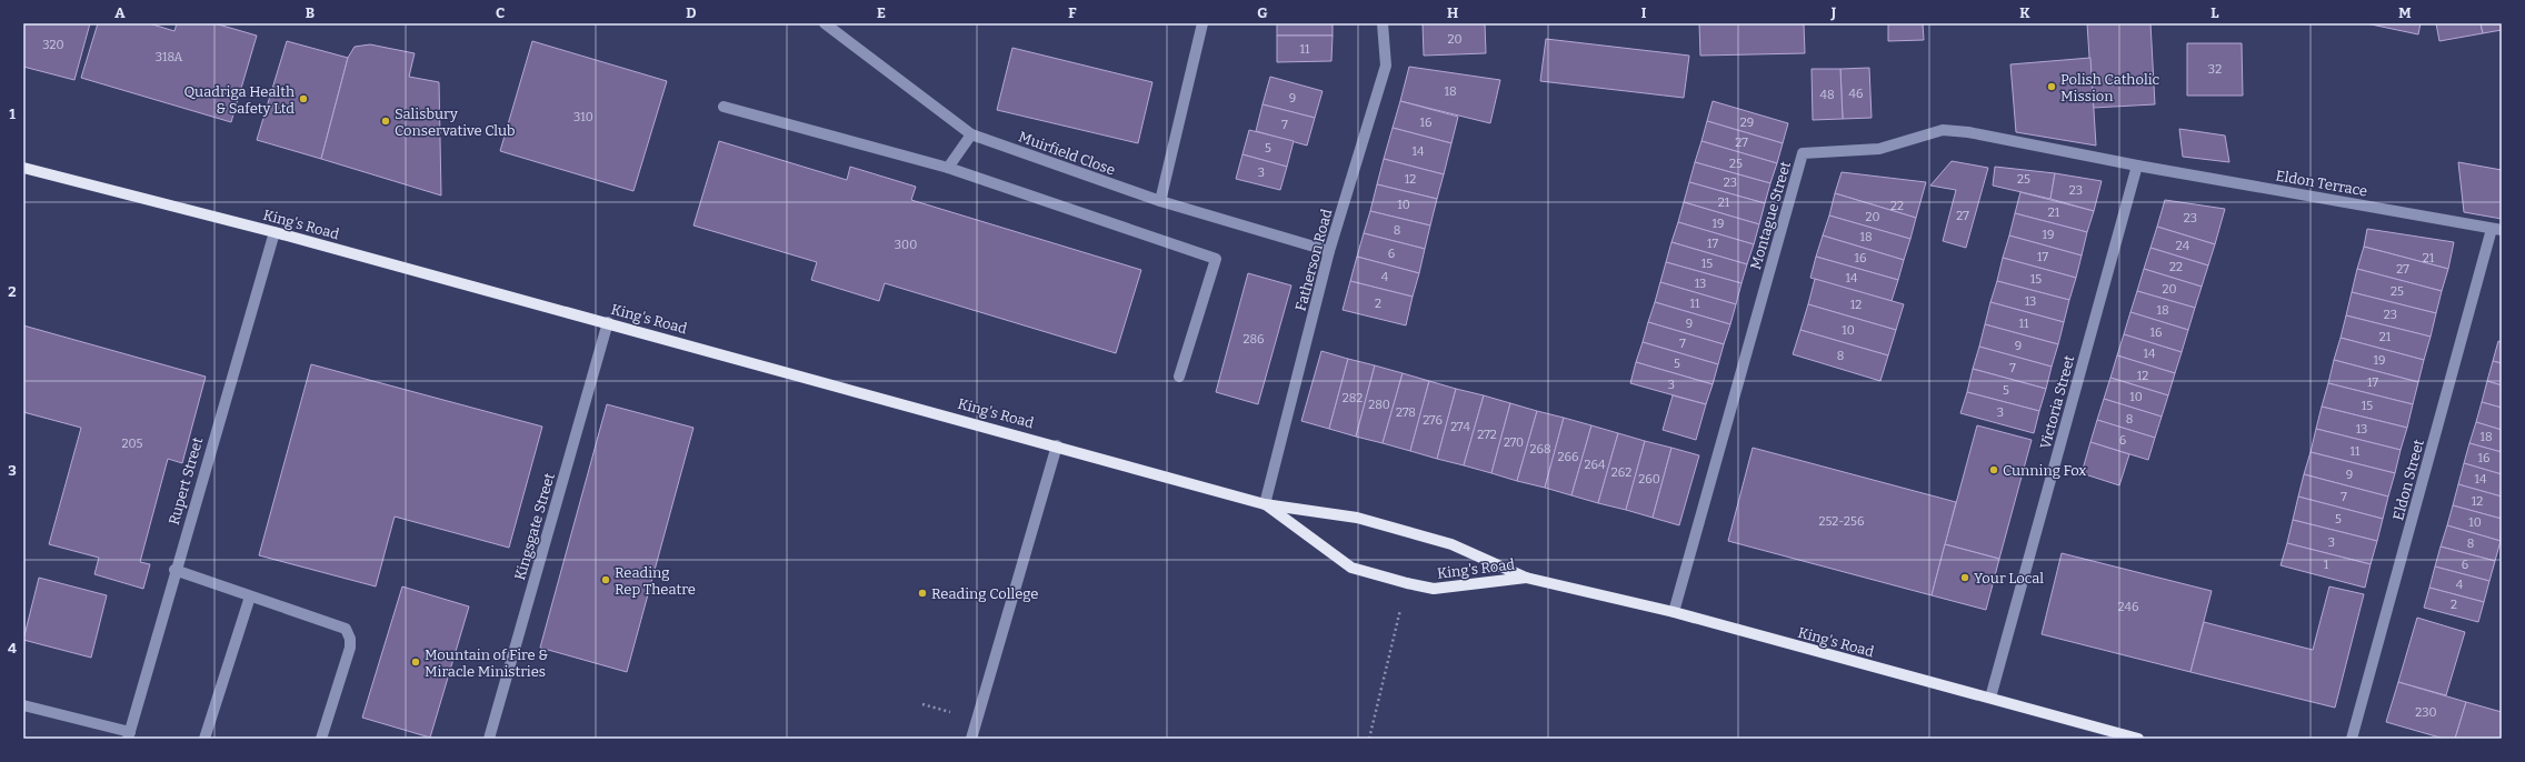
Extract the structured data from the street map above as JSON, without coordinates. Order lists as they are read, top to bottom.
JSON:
{
  "streets": {
    "main road": ["King's Road"],
    "street": [
      "Muirfield Close",
      "Eldon Terrace",
      "Montague Street",
      "Fatherson Road",
      "Victoria Street",
      "Eldon Street",
      "Rupert Street",
      "Kingsgate Street"
    ]
  },
  "crossings": [
    ["Muirfield Close", "Fatherson Road"],
    ["Eldon Terrace", "Montague Street"],
    ["Eldon Terrace", "Victoria Street"],
    ["Eldon Terrace", "Eldon Street"],
    ["Montague Street", "King's Road"],
    ["Montague Street", "Victoria Street"],
    ["King's Road", "Fatherson Road"],
    ["King's Road", "Victoria Street"],
    ["King's Road", "Rupert Street"],
    ["King's Road", "Kingsgate Street"]
  ],
  "places": [
    "Polish Catholic Mission",
    "Quadriga Health & Safety Ltd",
    "Salisbury Conservative Club",
    "Cunning Fox",
    "Your Local",
    "Reading Rep Theatre",
    "Reading College",
    "Mountain of Fire & Miracle Ministries"
  ],
  "house_numbers": [
    "20",
    "320",
    "11",
    "318A",
    "32",
    "18",
    "46",
    "48",
    "9",
    "310",
    "16",
    "29",
    "7",
    "27",
    "5",
    "14",
    "25",
    "3",
    "12",
    "25",
    "23",
    "23",
    "21",
    "10",
    "22",
    "21",
    "27",
    "20",
    "23",
    "19",
    "8",
    "19",
    "18",
    "17",
    "300",
    "24",
    "6",
    "17",
    "16",
    "21",
    "15",
    "22",
    "27",
    "4",
    "14",
    "15",
    "13",
    "20",
    "25",
    "13",
    "2",
    "11",
    "12",
    "18",
    "23",
    "9",
    "11",
    "10",
    "16",
    "21",
    "286",
    "7",
    "9",
    "14",
    "8",
    "19",
    "5",
    "7",
    "12",
    "17",
    "3",
    "5",
    "10",
    "282",
    "280",
    "15",
    "278",
    "3",
    "8",
    "276",
    "274",
    "13",
    "272",
    "18",
    "6",
    "270",
    "205",
    "268",
    "11",
    "266",
    "16",
    "264",
    "262",
    "9",
    "260",
    "14",
    "7",
    "12",
    "5",
    "252-256",
    "10",
    "3",
    "8",
    "1",
    "6",
    "4",
    "2",
    "246",
    "230"
  ],
  "grid": {
    "columns": [
      "A",
      "B",
      "C",
      "D",
      "E",
      "F",
      "G",
      "H",
      "I",
      "J",
      "K",
      "L",
      "M"
    ],
    "rows": [
      "1",
      "2",
      "3",
      "4"
    ]
  }
}
